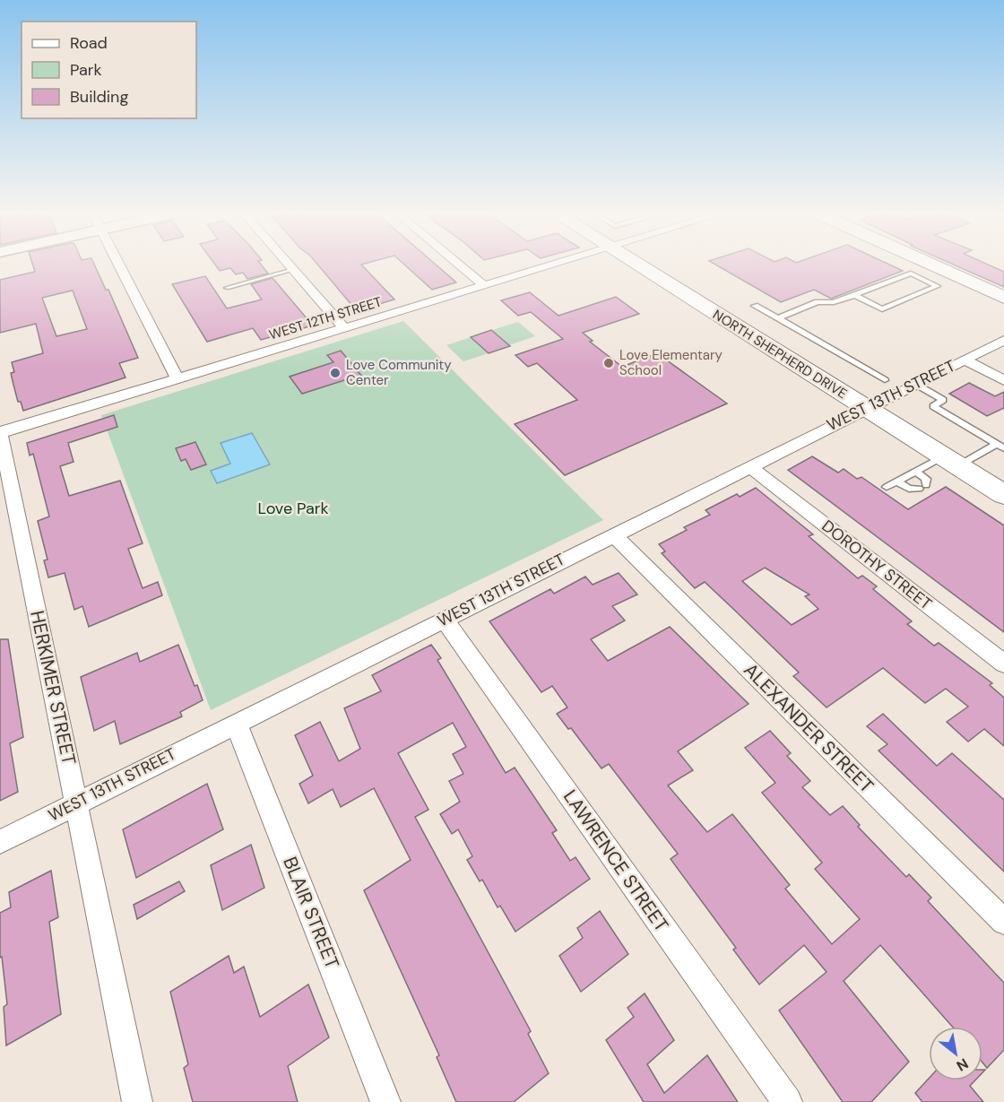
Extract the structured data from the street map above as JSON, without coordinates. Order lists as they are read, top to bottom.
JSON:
{
  "streets": {
    "main road": ["NORTH SHEPHERD DRIVE"],
    "street": [
      "WEST 12TH STREET",
      "WEST 13TH STREET",
      "DOROTHY STREET",
      "HERKIMER STREET",
      "ALEXANDER STREET",
      "LAWRENCE STREET",
      "BLAIR STREET"
    ]
  },
  "crossings": [
    ["WEST 12TH STREET", "HERKIMER STREET"],
    ["NORTH SHEPHERD DRIVE", "WEST 13TH STREET"],
    ["WEST 13TH STREET", "DOROTHY STREET"],
    ["WEST 13TH STREET", "HERKIMER STREET"],
    ["WEST 13TH STREET", "ALEXANDER STREET"],
    ["WEST 13TH STREET", "LAWRENCE STREET"],
    ["WEST 13TH STREET", "BLAIR STREET"]
  ],
  "parks": ["Love Park"],
  "places": ["Love Elementary School", "Love Community Center"],
  "legend": ["Road", "Park", "Building"],
  "north": "bottom right"
}
